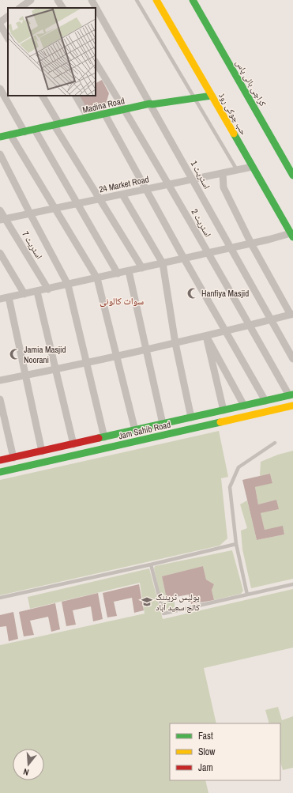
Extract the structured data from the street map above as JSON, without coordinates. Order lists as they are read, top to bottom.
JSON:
{
  "streets": {
    "main road": [
      "کراچی بائی پاس",
      "Madina Road",
      "حب چوکی روڈ",
      "Jam Sahib Road"
    ],
    "street": [
      "اسٹریٹ 1",
      "24 Market Road",
      "اسٹریٹ 2",
      "اسٹریٹ 7"
    ]
  },
  "crossings": [
    ["Madina Road", "حب چوکی روڈ"],
    ["Madina Road", "اسٹریٹ 1"],
    ["Madina Road", "اسٹریٹ 2"],
    ["حب چوکی روڈ", "24 Market Road"],
    ["اسٹریٹ 1", "24 Market Road"],
    ["24 Market Road", "اسٹریٹ 2"],
    ["24 Market Road", "اسٹریٹ 7"],
    ["اسٹریٹ 2", "Jam Sahib Road"]
  ],
  "districts": ["سوات کالونی"],
  "places": {
    "mosque": ["Hanfiya Masjid", "Jamia Masjid Noorani"],
    "school or university": ["پولیس ٹریننگ کالج سعید آباد"]
  },
  "legend": ["Fast", "Slow", "Jam"],
  "north": "bottom"
}
